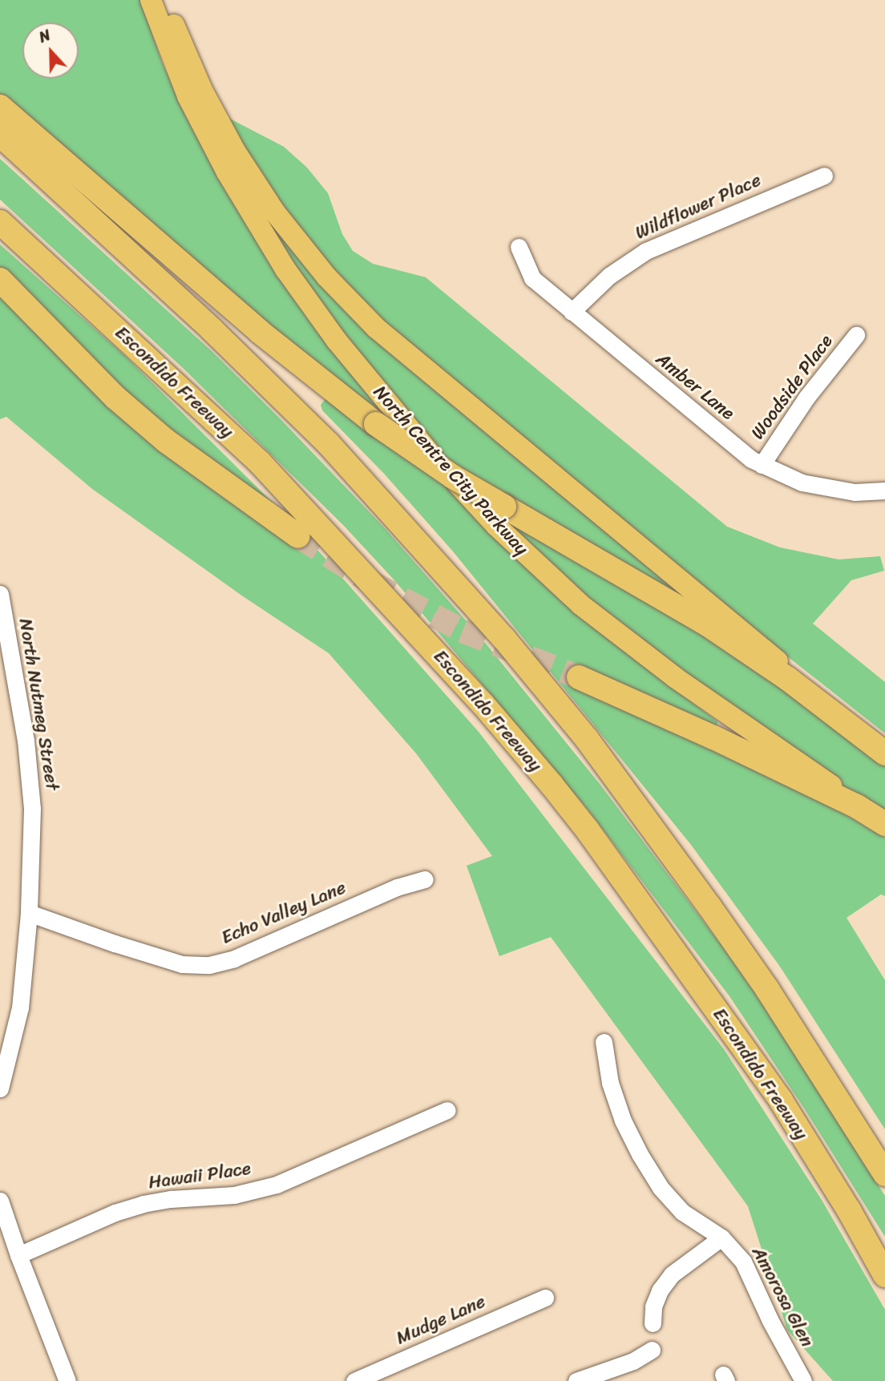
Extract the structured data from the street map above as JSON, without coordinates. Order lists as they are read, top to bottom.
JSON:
{
  "streets": {
    "highway": ["Escondido Freeway", "North Centre City Parkway"],
    "street": [
      "Wildflower Place",
      "Amber Lane",
      "Woodside Place",
      "North Nutmeg Street",
      "Echo Valley Lane",
      "Hawaii Place",
      "Amorosa Glen",
      "Mudge Lane"
    ]
  },
  "crossings": [
    ["Wildflower Place", "Amber Lane"],
    ["Amber Lane", "Woodside Place"],
    ["North Nutmeg Street", "Echo Valley Lane"]
  ],
  "north": "top"
}
